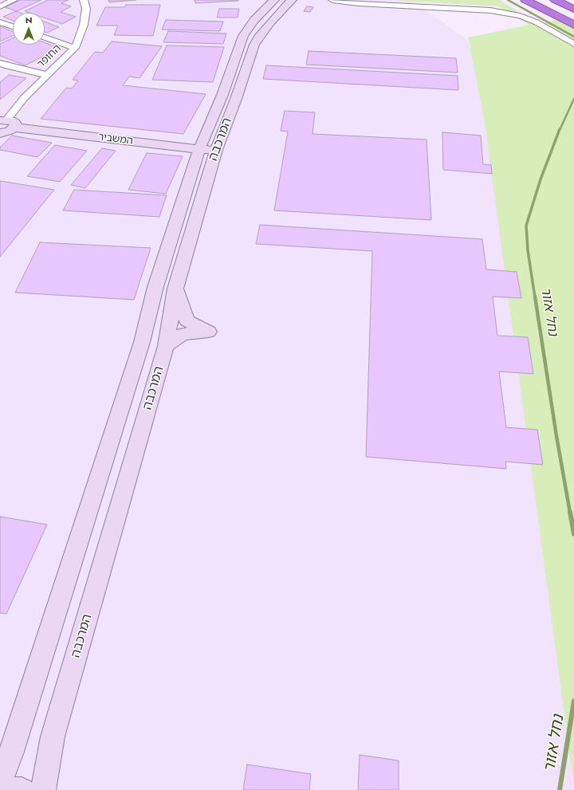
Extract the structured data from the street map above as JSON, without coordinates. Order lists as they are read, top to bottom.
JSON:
{
  "streets": {
    "street": ["החופר", "המשביר", "המרכבה"]
  },
  "crossings": [
    ["החופר", "המשביר"],
    ["המשביר", "המרכבה"]
  ],
  "water": ["נחל אזור"],
  "north": "top"
}
